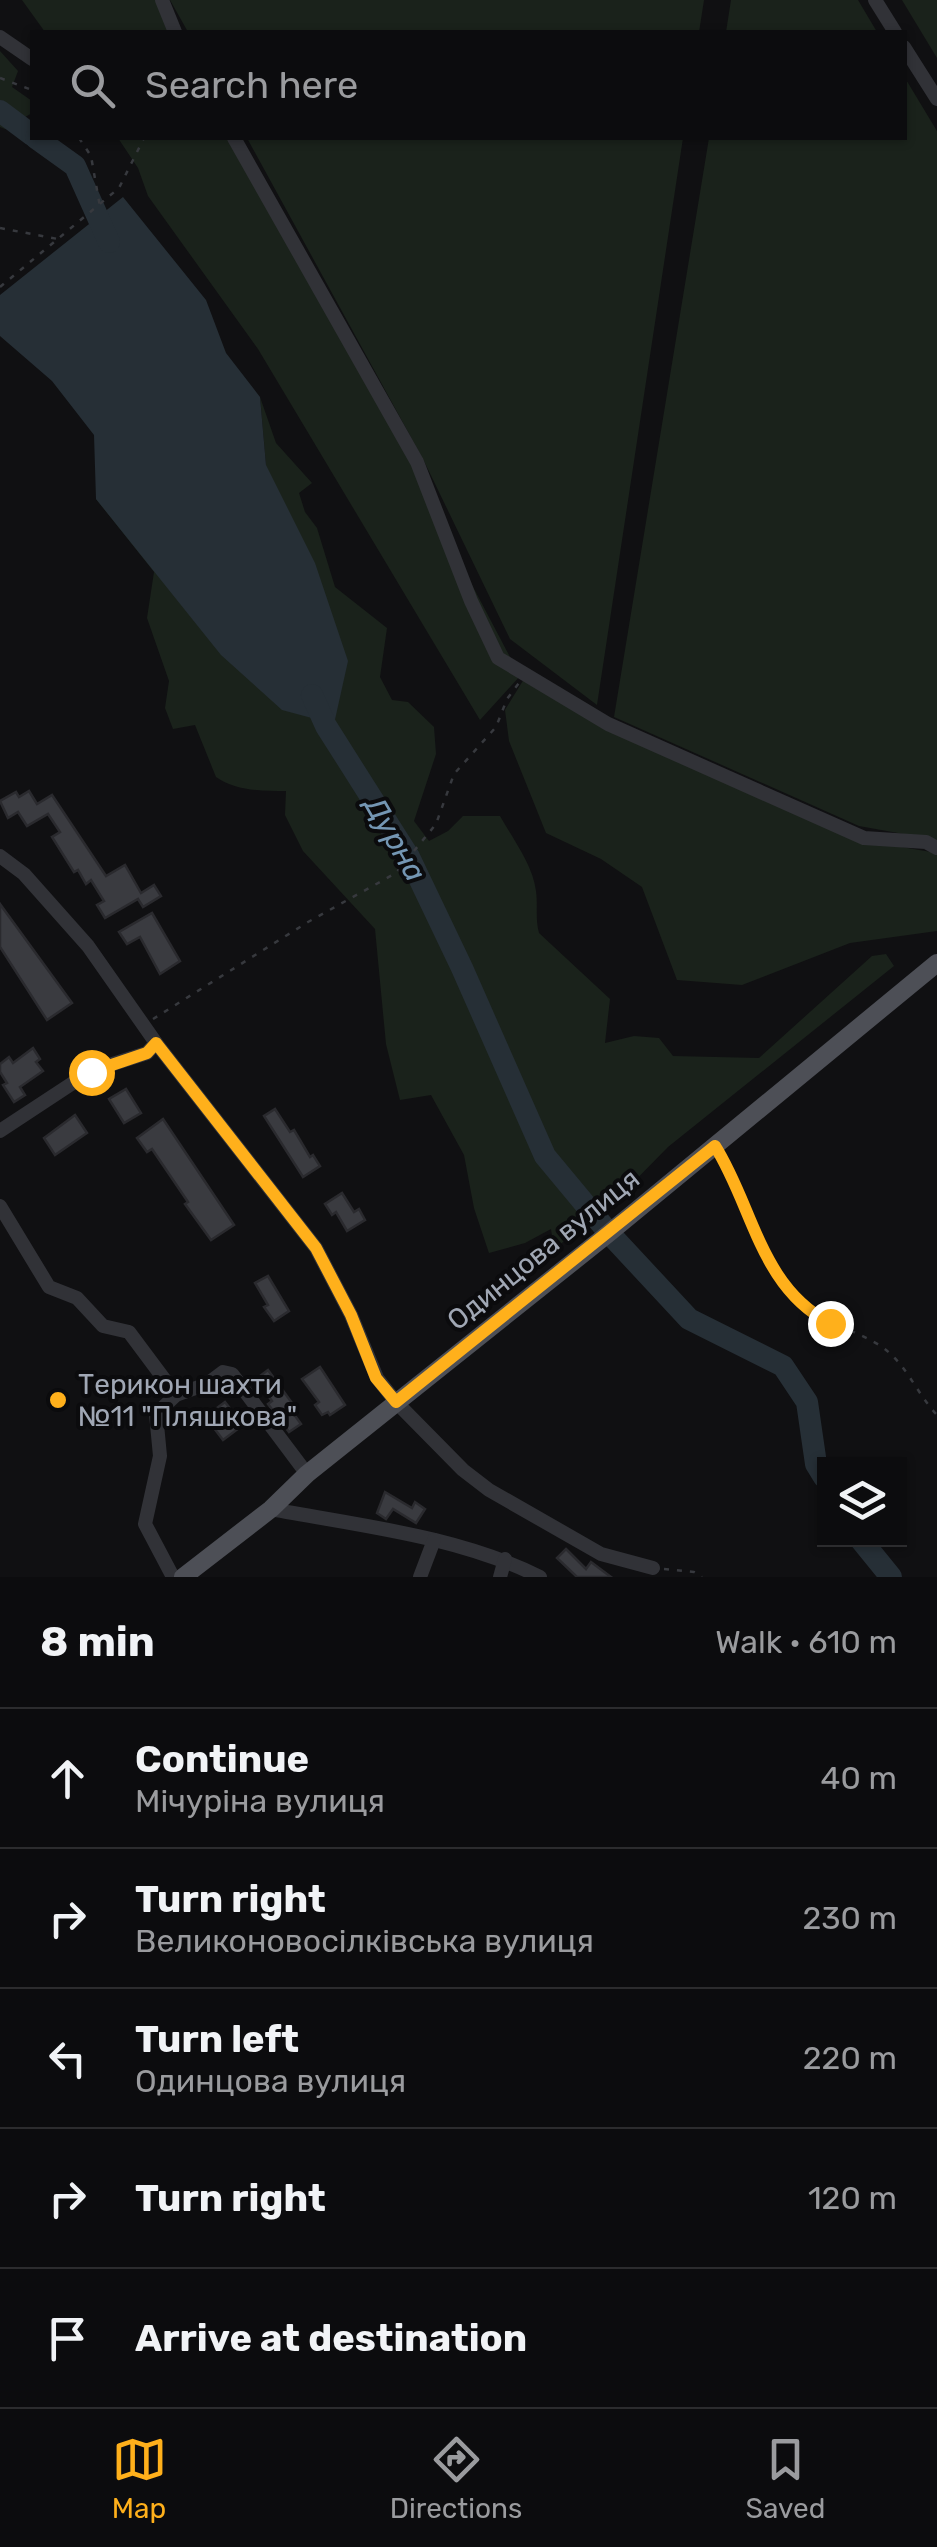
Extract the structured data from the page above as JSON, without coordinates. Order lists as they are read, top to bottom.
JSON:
{
  "streets": {
    "main road": ["Одинцова вулиця"]
  },
  "water": ["Дурна"],
  "places": ["Терикон шахти №11 \"Пляшкова\""],
  "page": {
    "search": "Search here",
    "heading": ["8 min", "Walk · 610 m"],
    "list": [
      ["Continue", "Мічуріна вулиця", "40 m"],
      ["Turn right", "Великоновосілківська вулиця", "230 m"],
      ["Turn left", "Одинцова вулиця", "220 m"],
      ["Turn right", "120 m"],
      "Arrive at destination"
    ],
    "nav": ["Map", "Directions", "Saved"]
  }
}
